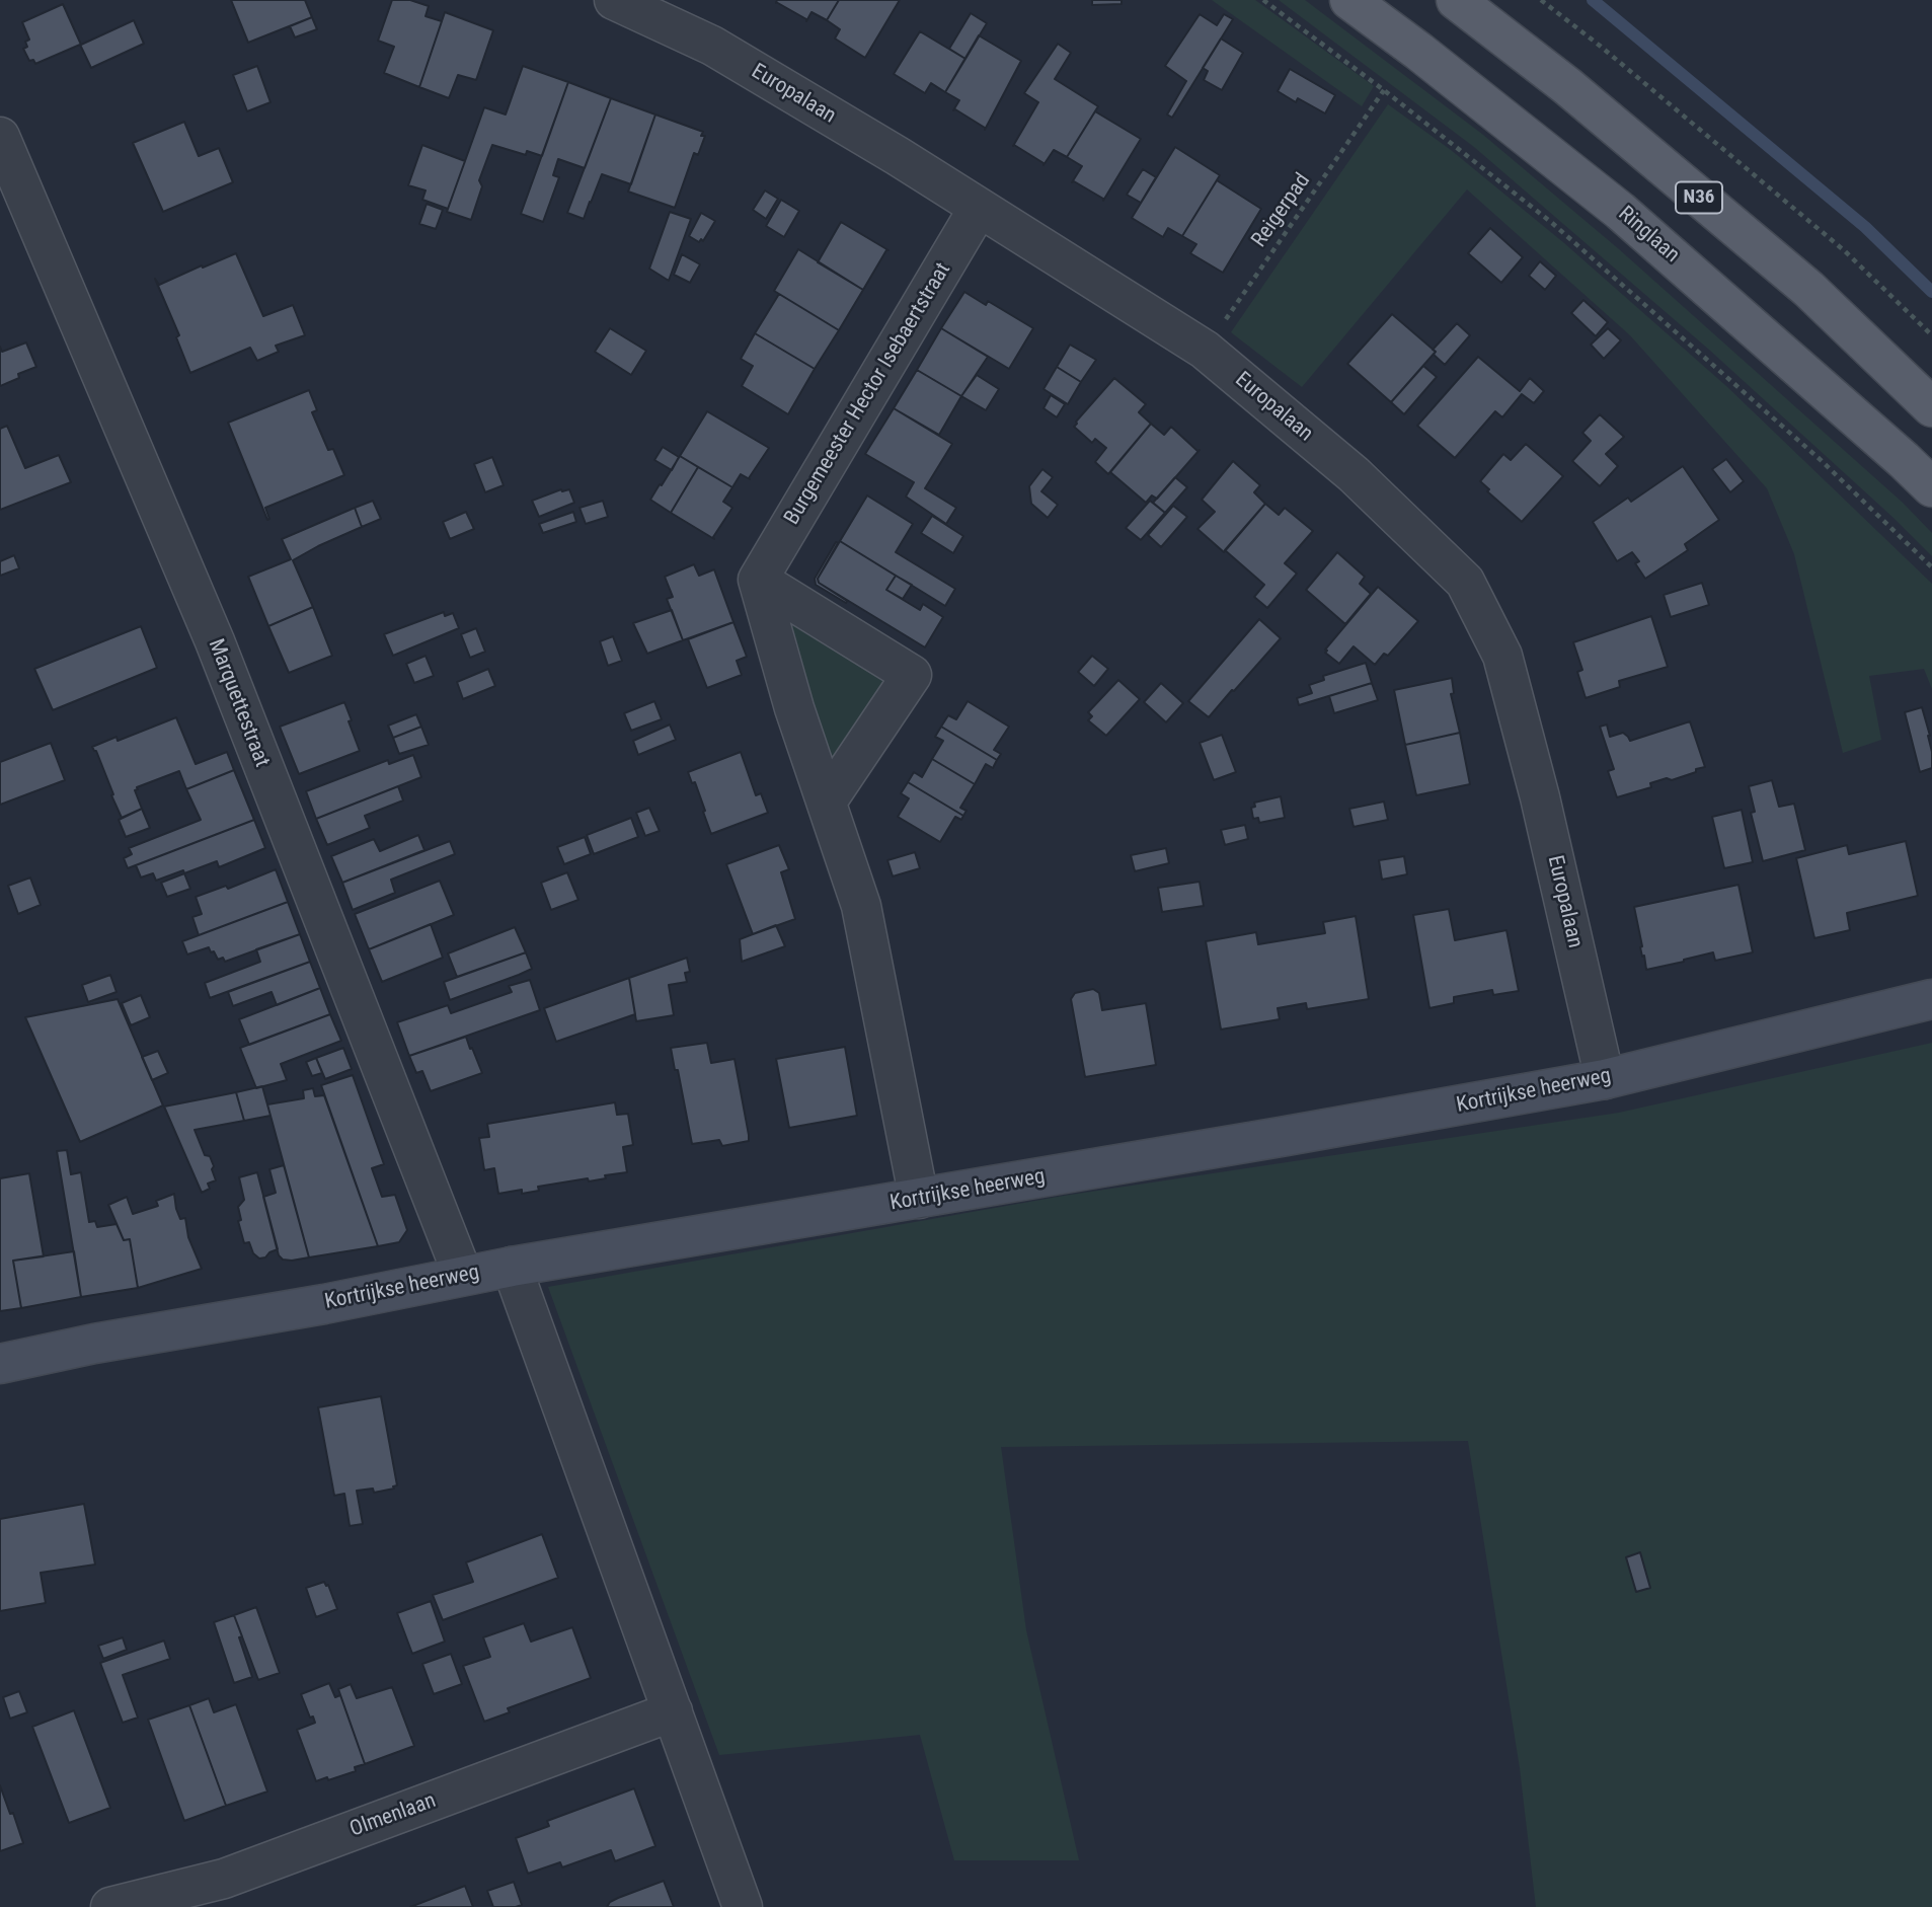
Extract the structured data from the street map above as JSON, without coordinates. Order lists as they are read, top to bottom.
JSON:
{
  "streets": {
    "main road": ["N36", "Ringlaan"],
    "street": [
      "Europalaan",
      "Burgemeester Hector Isebaertstraat",
      "Marquettestraat",
      "Kortrijkse heerweg",
      "Olmenlaan"
    ],
    "path": ["Reigerpad"]
  },
  "crossings": [
    ["Europalaan", "Reigerpad"],
    ["Europalaan", "Burgemeester Hector Isebaertstraat"],
    ["Europalaan", "Kortrijkse heerweg"],
    ["Marquettestraat", "Kortrijkse heerweg"]
  ]
}
